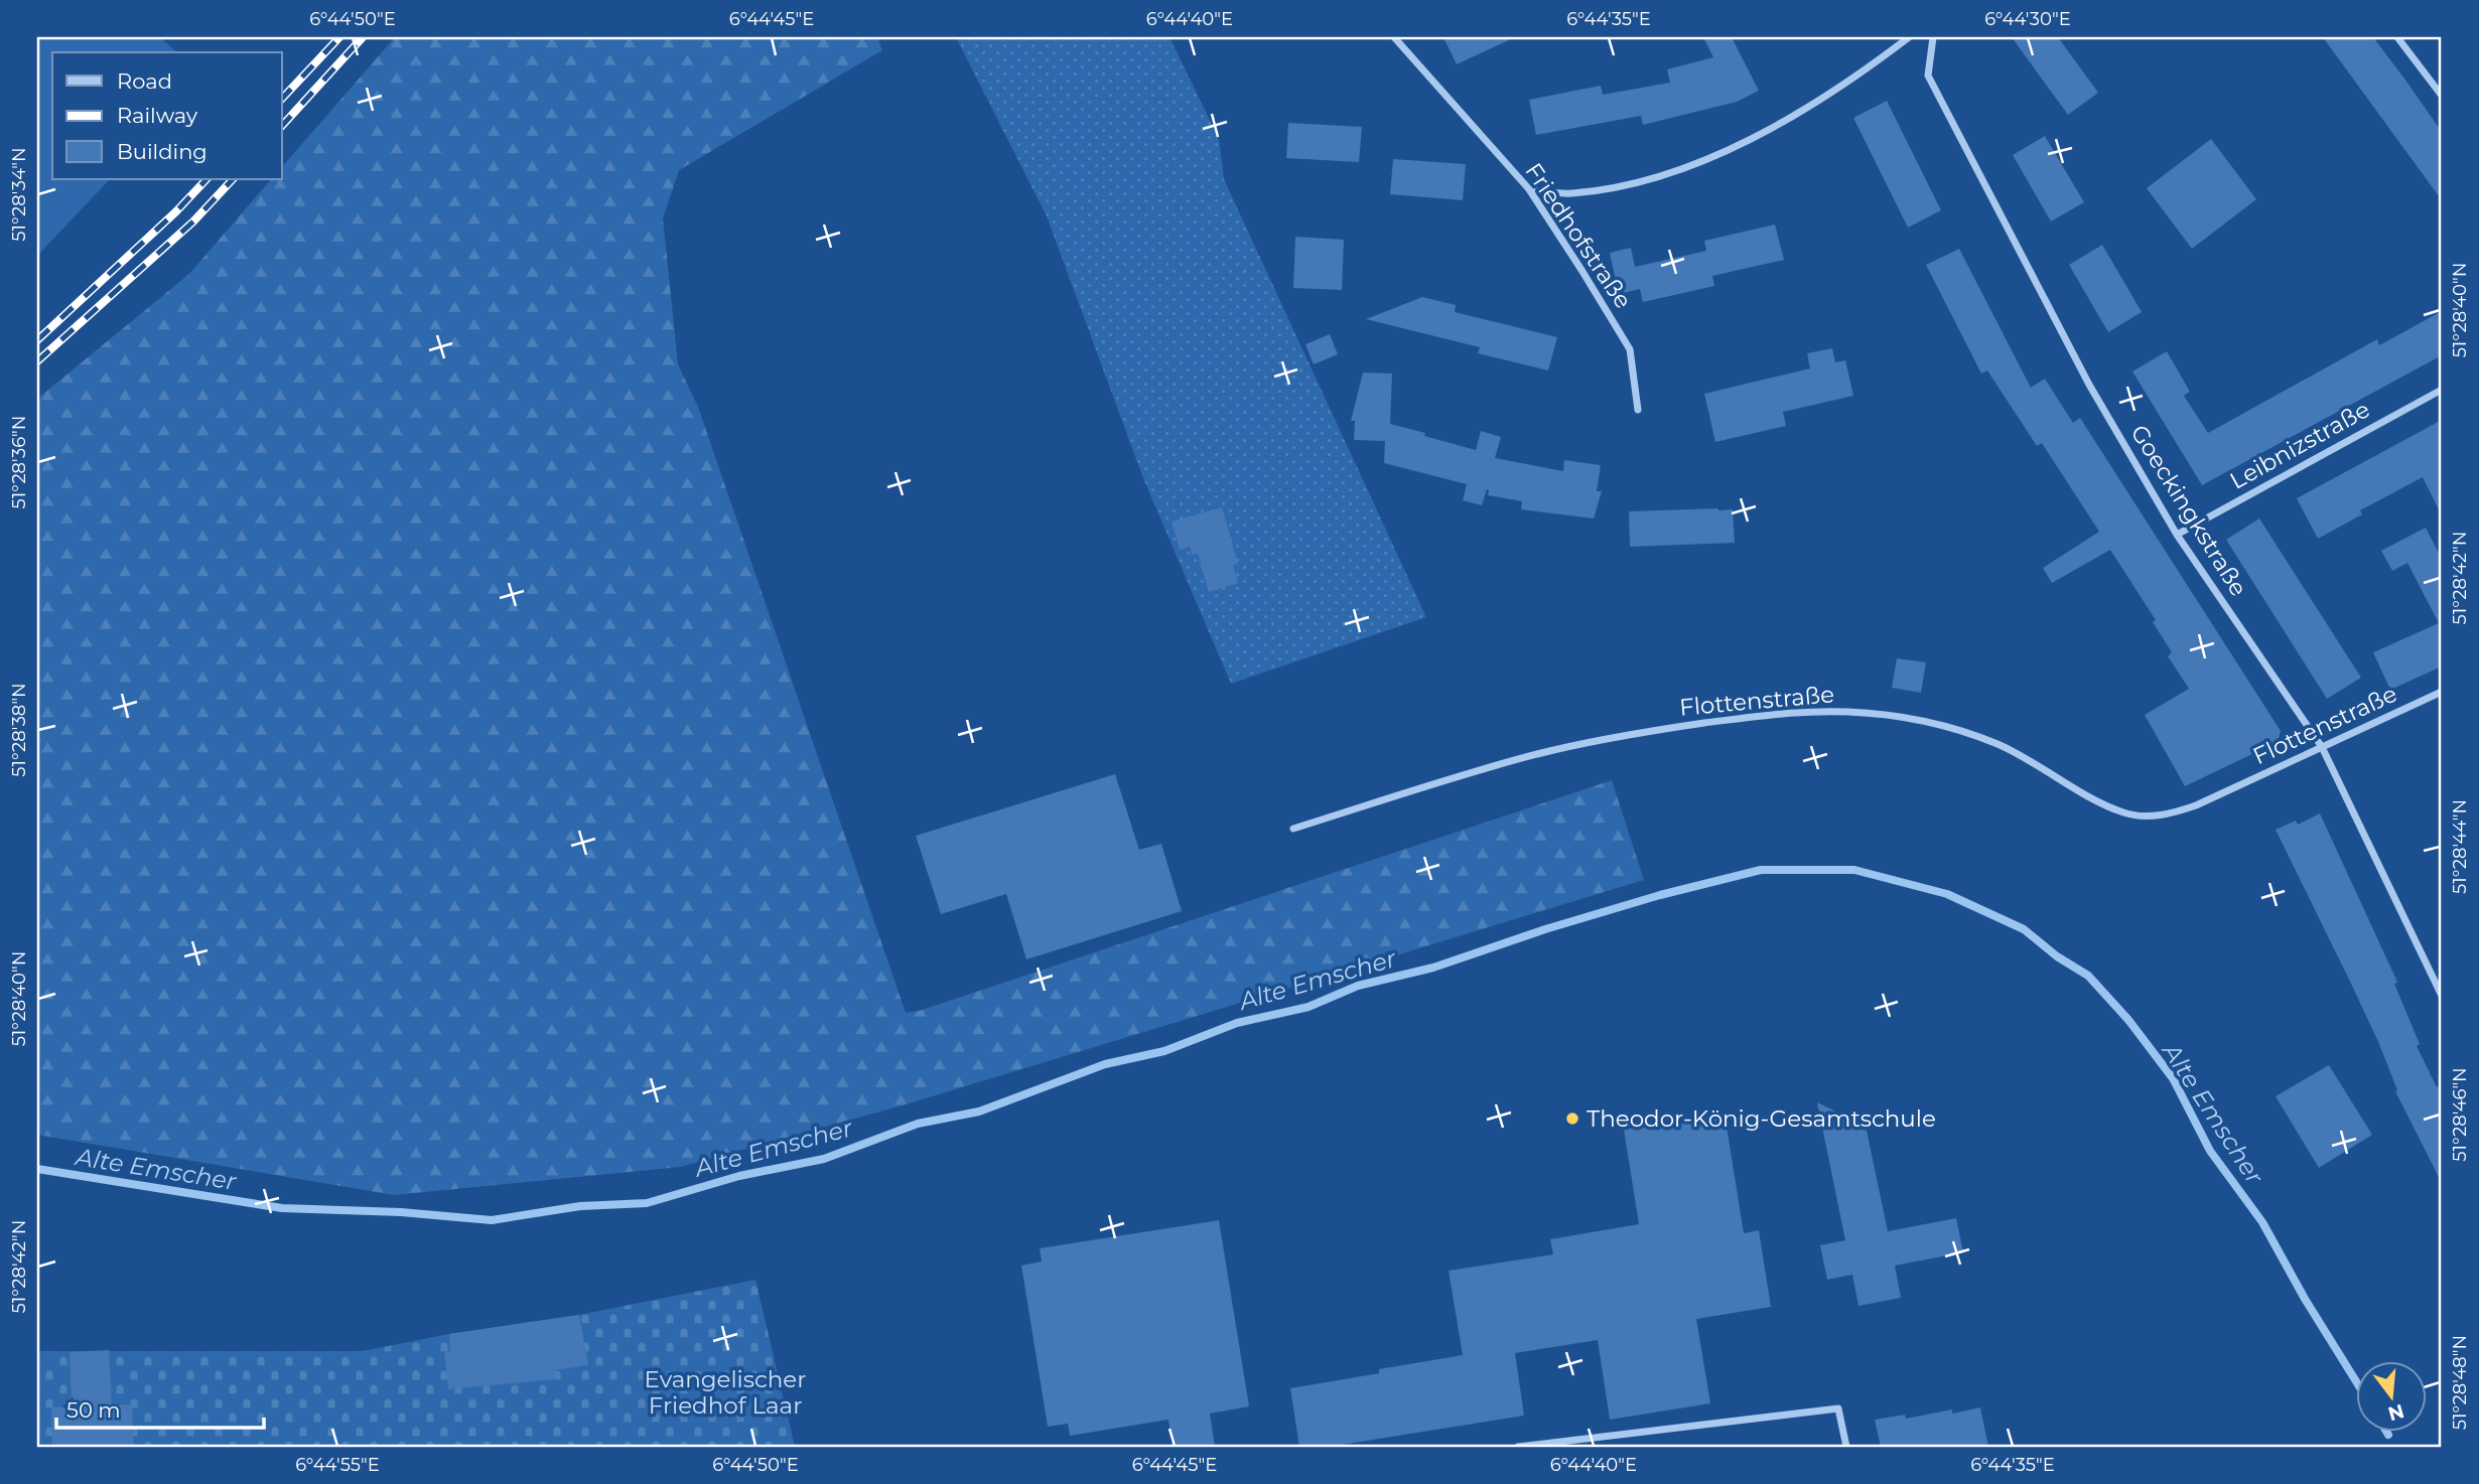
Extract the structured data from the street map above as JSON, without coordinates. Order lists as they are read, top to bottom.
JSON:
{
  "streets": {
    "street": [
      "Friedhofstraße",
      "Leibnizstraße",
      "Goeckingkstraße",
      "Flottenstraße"
    ]
  },
  "crossings": [
    ["Leibnizstraße", "Goeckingkstraße"],
    ["Goeckingkstraße", "Flottenstraße"]
  ],
  "water": ["Alte Emscher"],
  "parks": ["Evangelischer Friedhof Laar"],
  "places": ["Theodor-König-Gesamtschule"],
  "legend": ["Road", "Railway", "Building"],
  "scale_bar": "50 m",
  "north": "bottom",
  "coordinates": [
    "6°44'50\"E",
    "6°44'45\"E",
    "6°44'40\"E",
    "6°44'35\"E",
    "6°44'30\"E",
    "51°28'34\"N",
    "51°28'40\"N",
    "51°28'36\"N",
    "51°28'42\"N",
    "51°28'38\"N",
    "51°28'44\"N",
    "51°28'46\"N",
    "51°28'48\"N",
    "6°44'55\"E"
  ]
}
